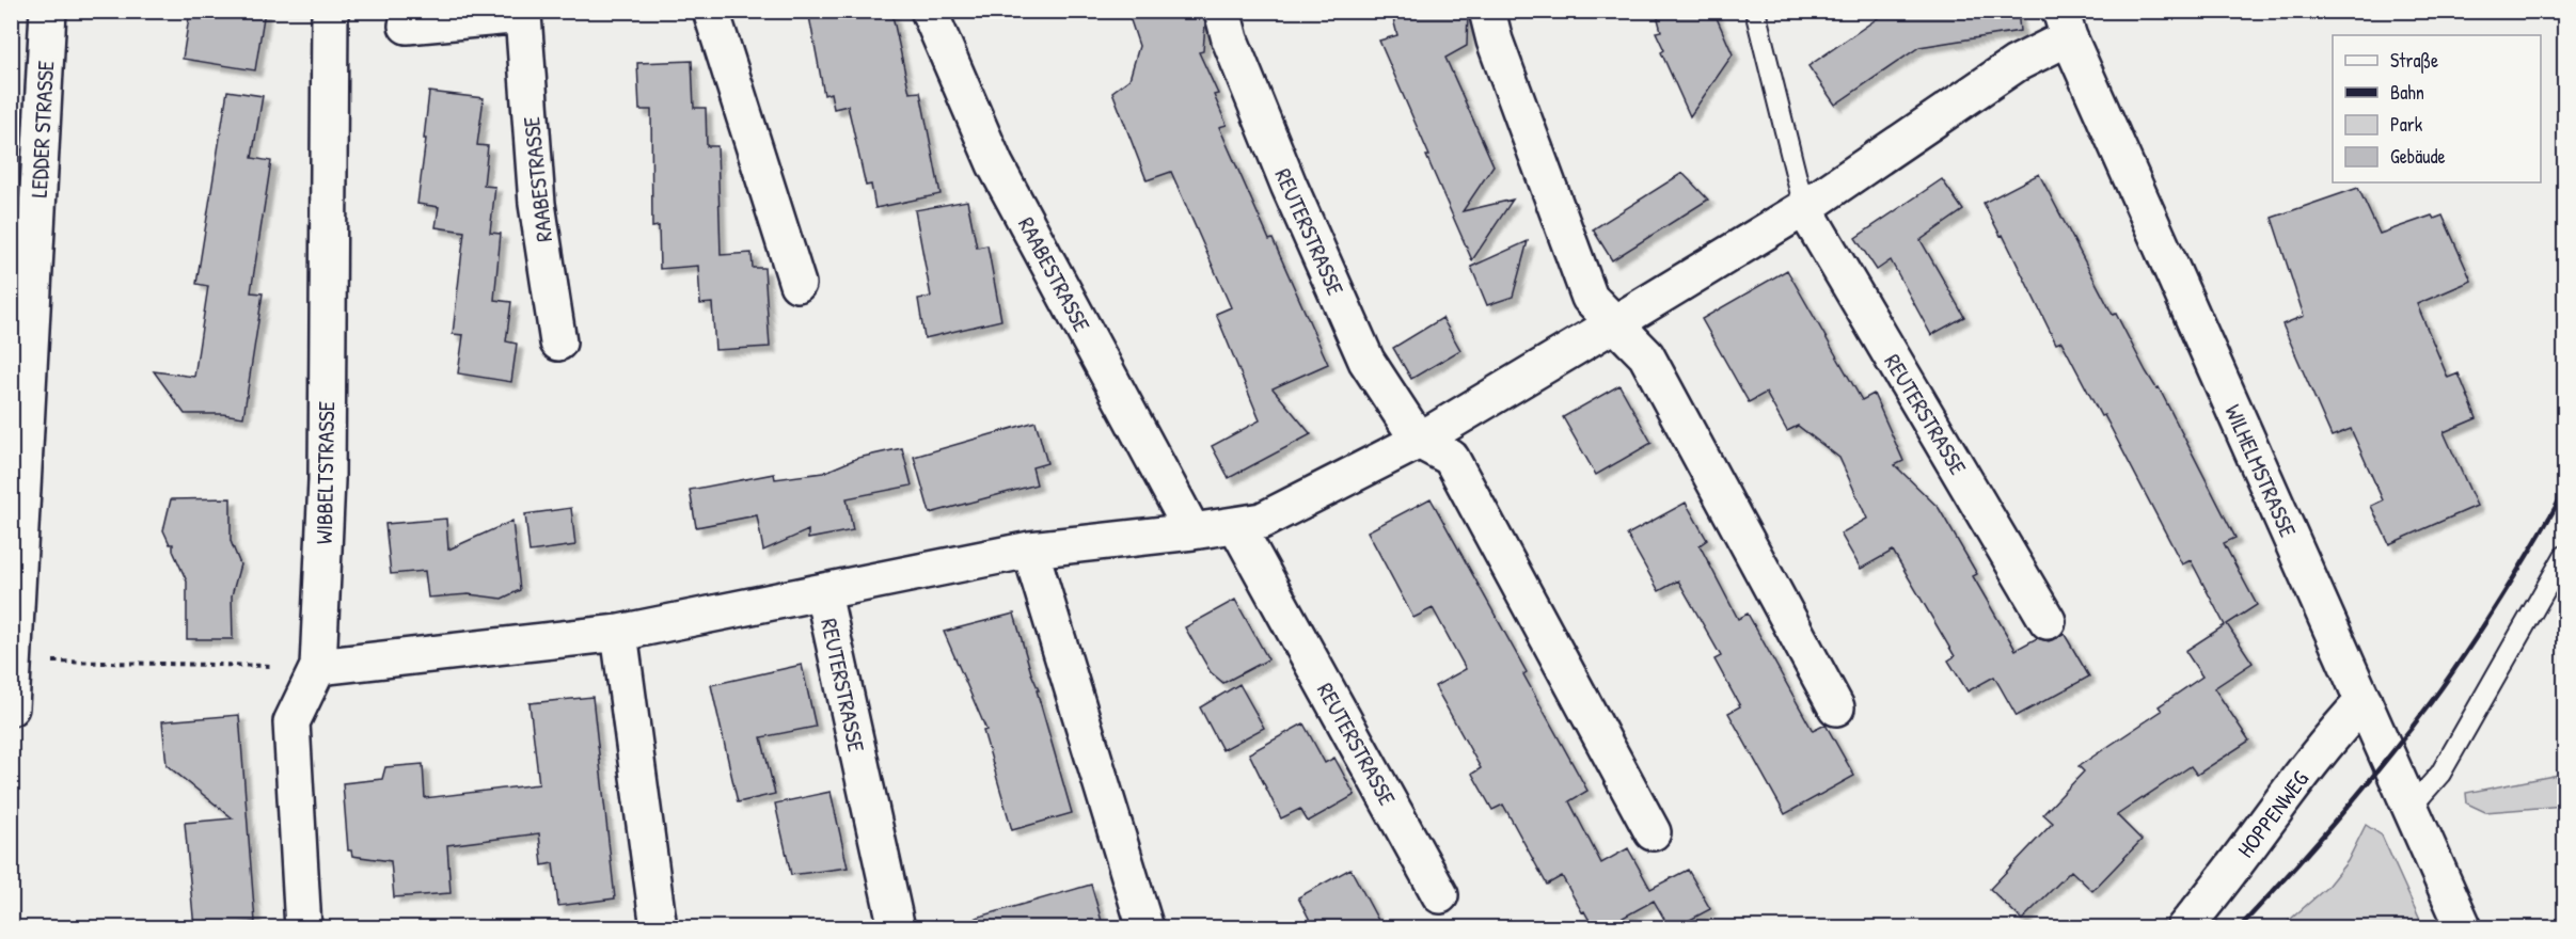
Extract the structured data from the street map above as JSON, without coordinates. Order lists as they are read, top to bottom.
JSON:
{
  "streets": {
    "street": [
      "LEDDER STRASSE",
      "RAABESTRASSE",
      "REUTERSTRASSE",
      "WILHELMSTRASSE",
      "WIBBELTSTRASSE",
      "HOPPENWEG"
    ]
  },
  "crossings": [
    ["RAABESTRASSE", "REUTERSTRASSE"],
    ["REUTERSTRASSE", "WILHELMSTRASSE"],
    ["REUTERSTRASSE", "WIBBELTSTRASSE"],
    ["WILHELMSTRASSE", "HOPPENWEG"]
  ],
  "legend": [
    "Straße",
    "Bahn",
    "Park",
    "Gebäude"
  ]
}
